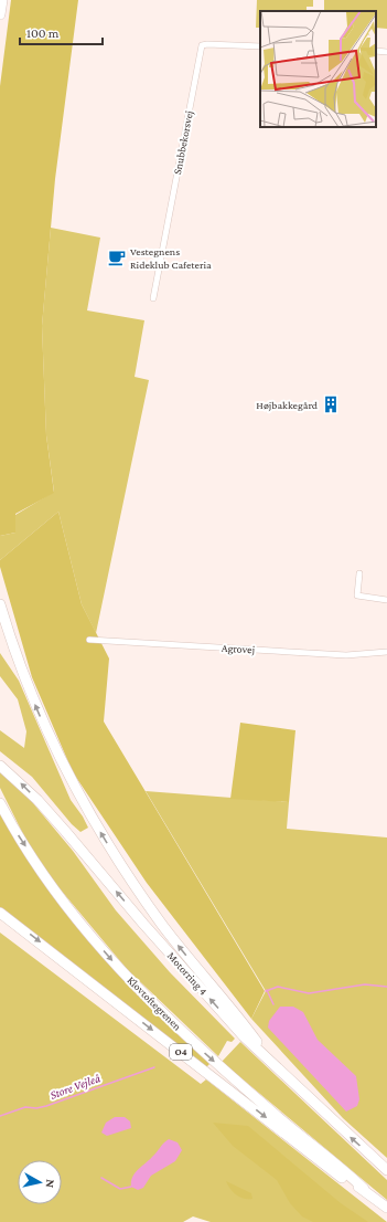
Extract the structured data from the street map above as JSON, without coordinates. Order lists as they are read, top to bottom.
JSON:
{
  "streets": {
    "highway": ["Motorring 4", "Klovtoftegrenen", "O4"],
    "street": ["Snubbekorsvej", "Agrovej"]
  },
  "crossings": [
    ["Klovtoftegrenen", "O4"]
  ],
  "water": ["Store Vejleå"],
  "places": {
    "cafe": ["Vestegnens Rideklub Cafeteria"],
    "building": ["Højbakkegård"]
  },
  "scale_bar": "100 m",
  "north": "right"
}
